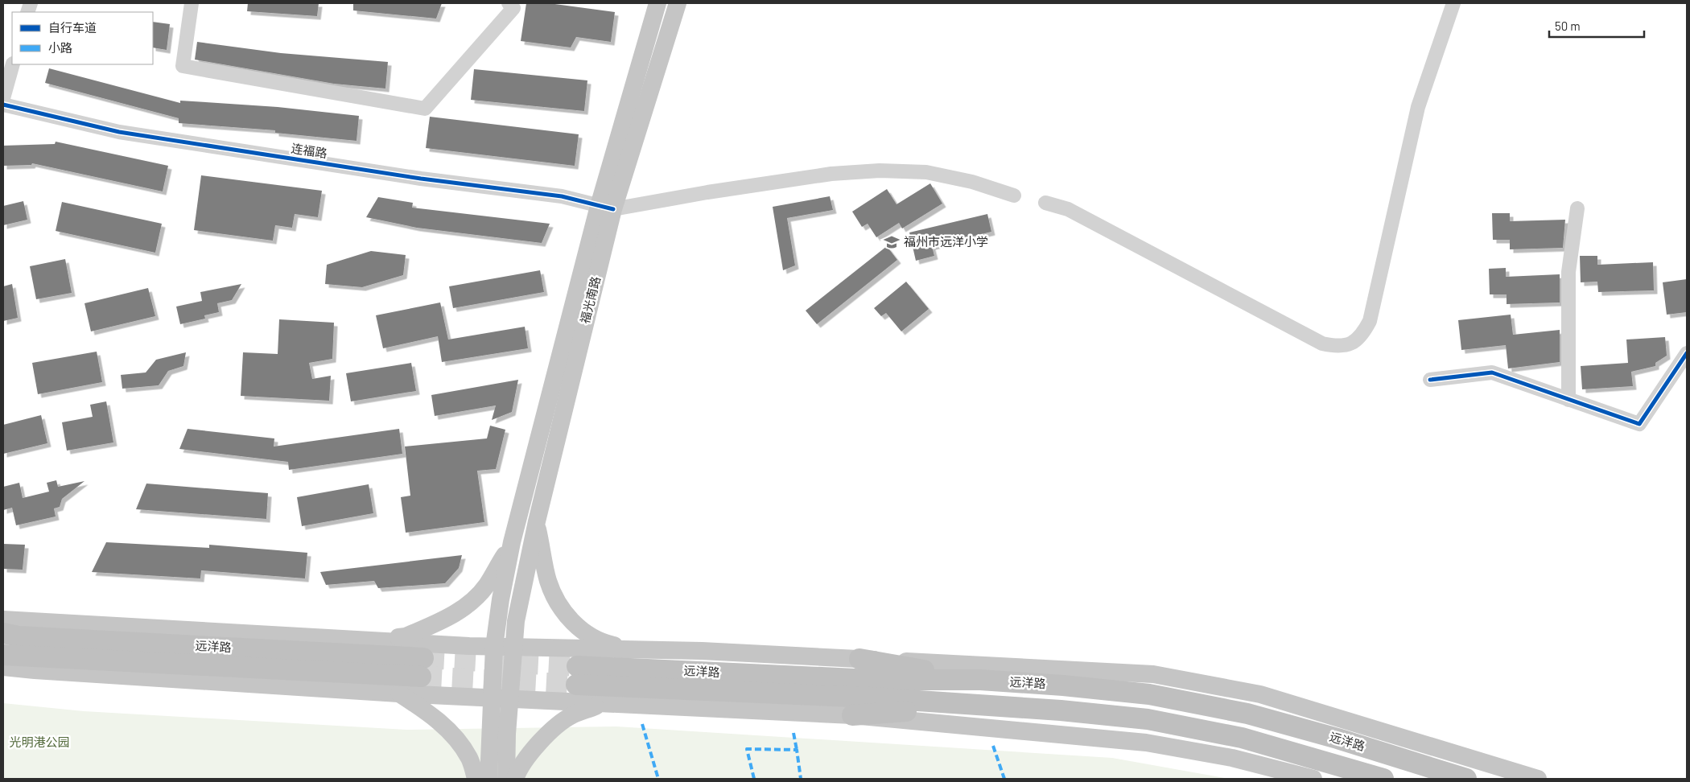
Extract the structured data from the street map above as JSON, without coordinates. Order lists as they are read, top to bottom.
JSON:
{
  "streets": {
    "highway": ["远洋路"],
    "main road": ["福光南路"],
    "street": ["连福路"]
  },
  "crossings": [
    ["连福路", "福光南路"]
  ],
  "parks": ["光明港公园"],
  "places": {
    "school or university": ["福州市远洋小学"]
  },
  "legend": ["自行车道", "小路"],
  "scale_bar": "50 m"
}
